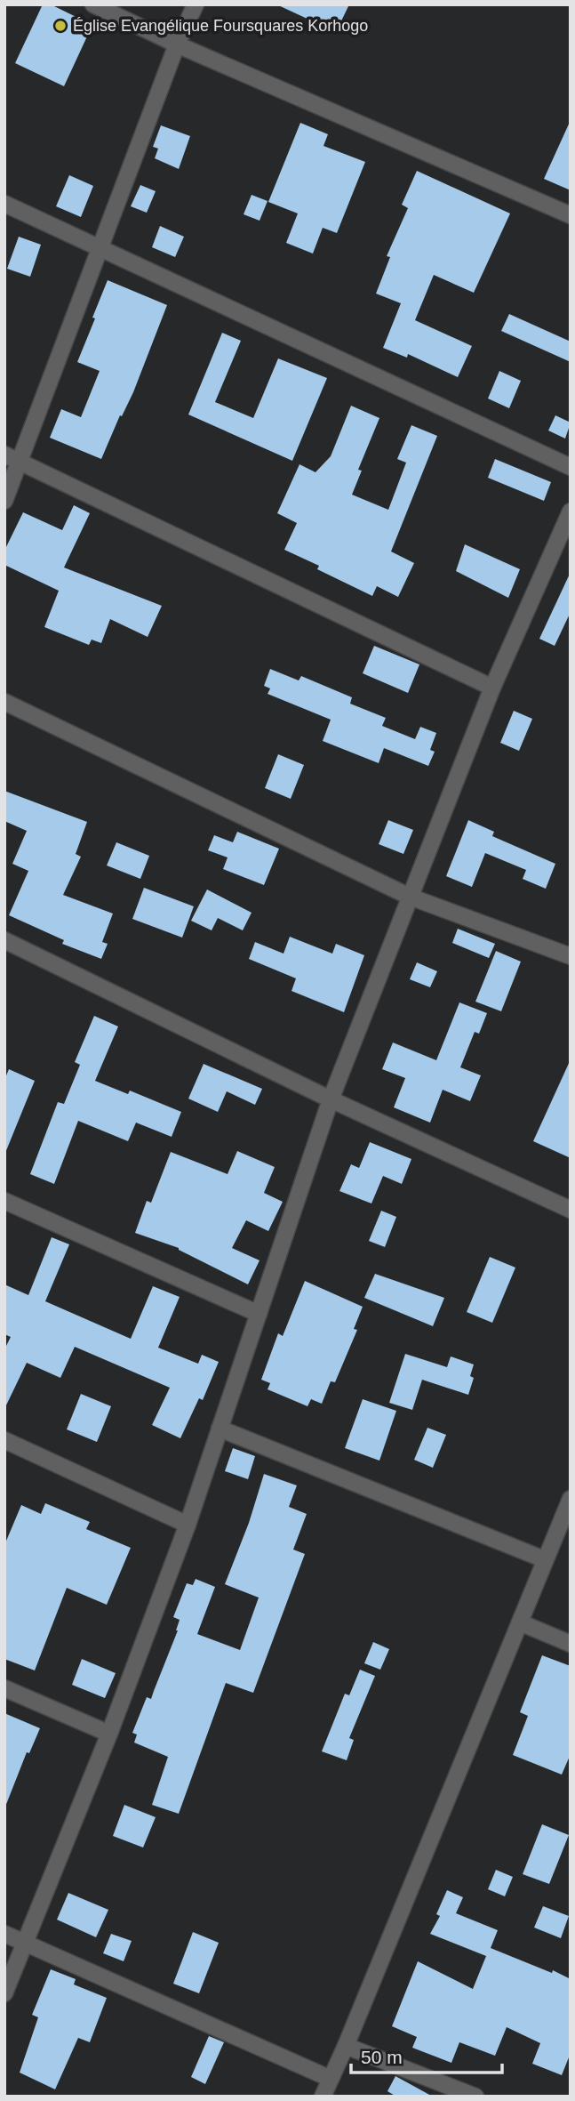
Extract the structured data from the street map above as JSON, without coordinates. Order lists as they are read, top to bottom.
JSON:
{
  "places": ["Église Evangélique Foursquares Korhogo"],
  "scale_bar": "50 m"
}
